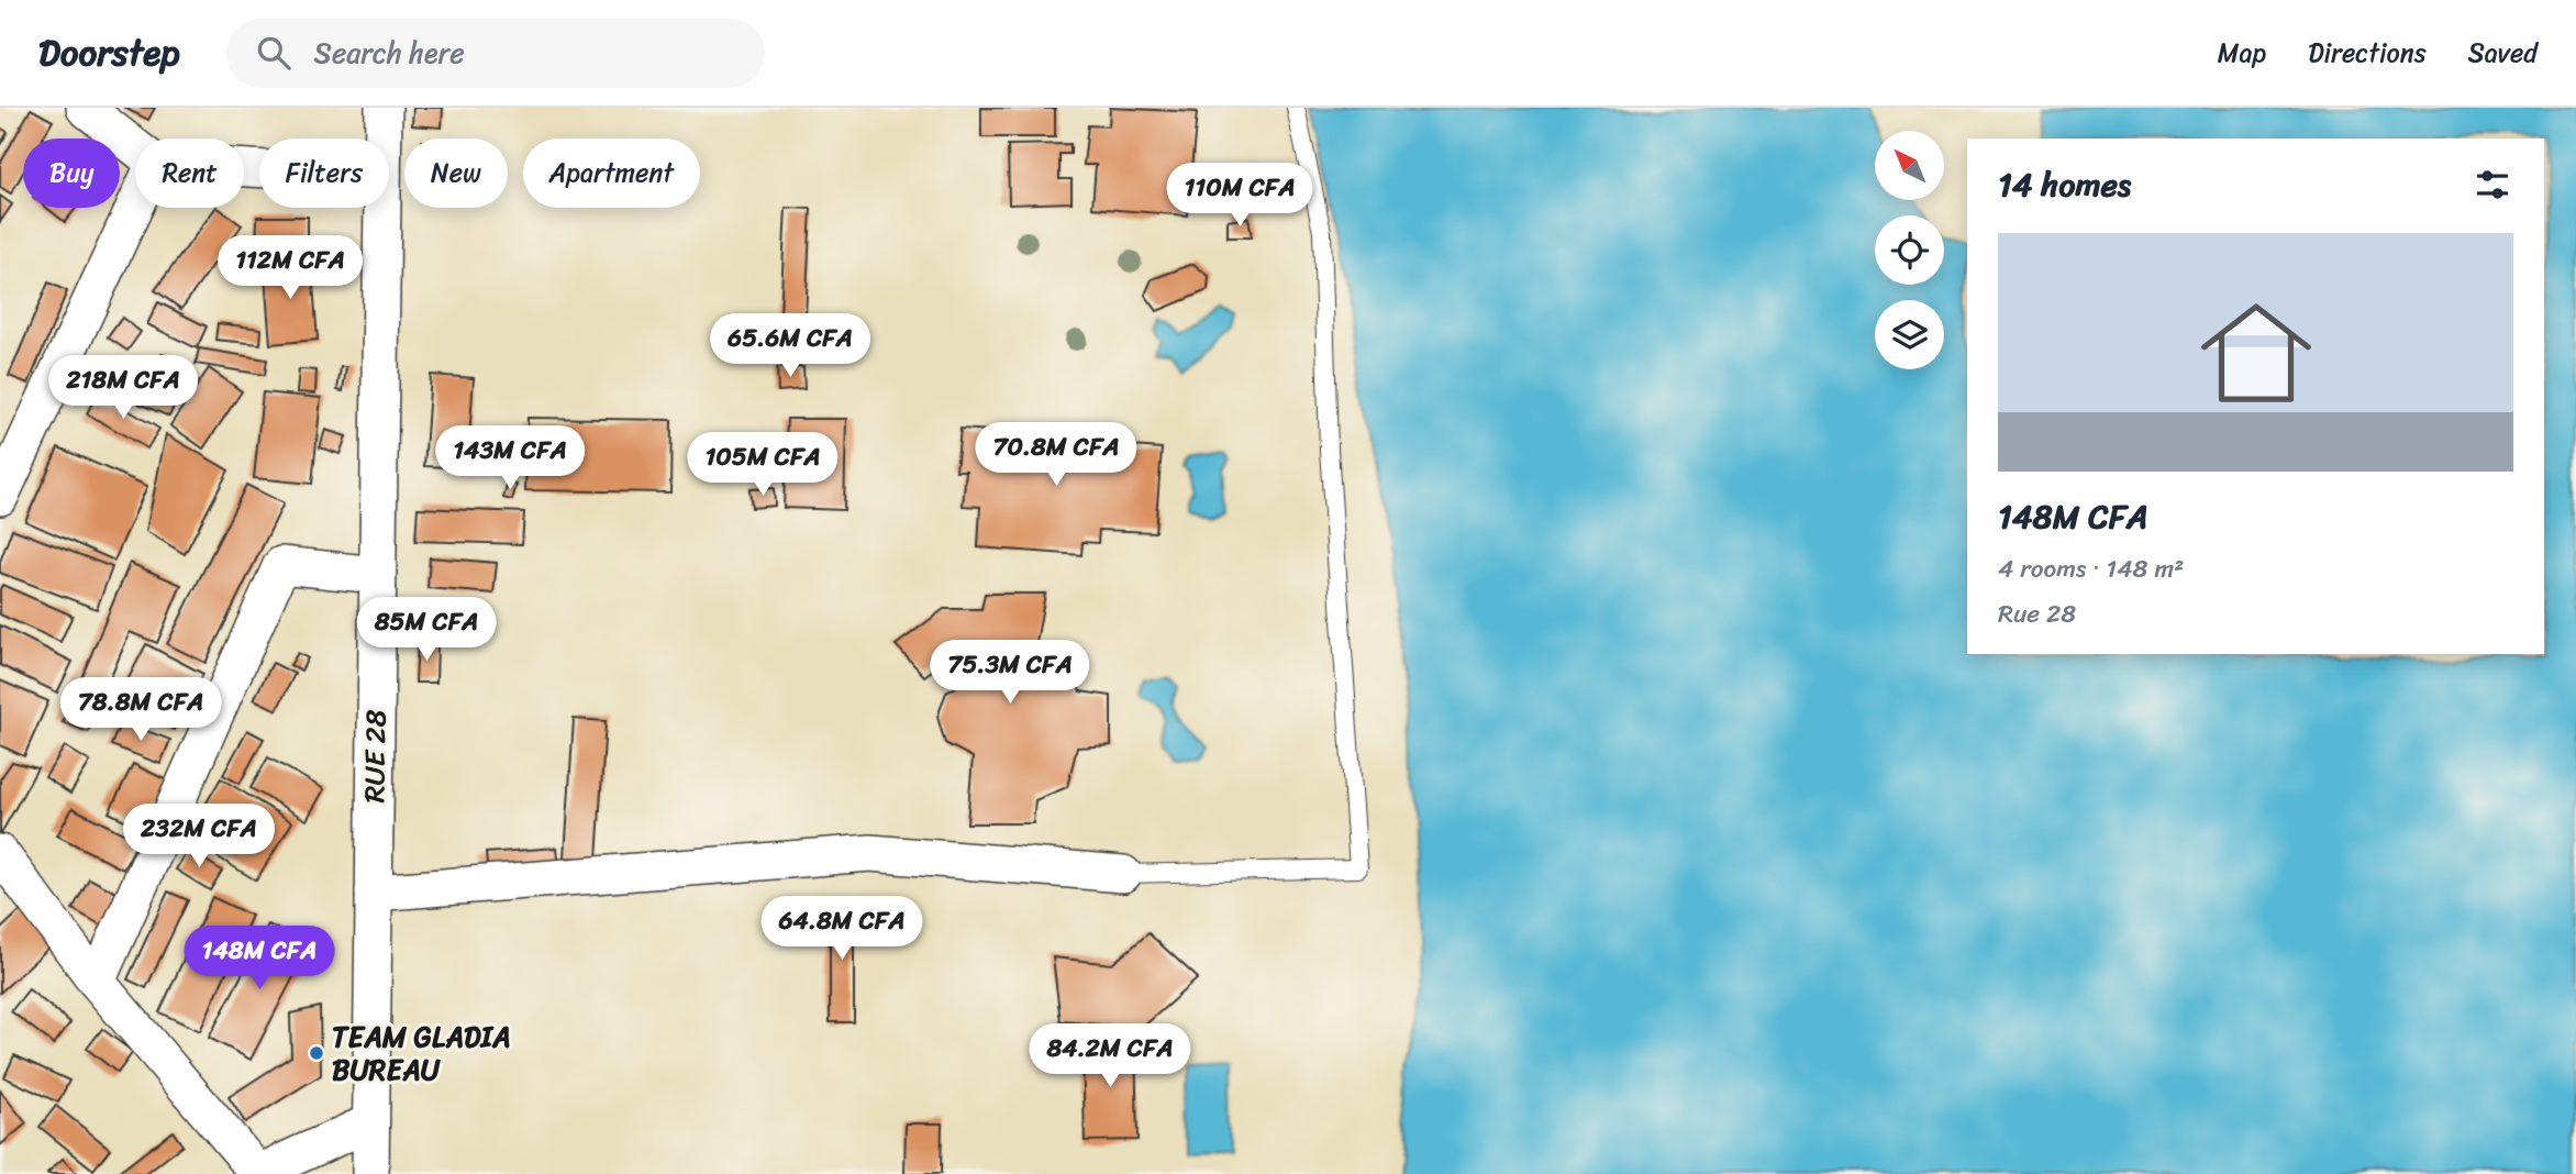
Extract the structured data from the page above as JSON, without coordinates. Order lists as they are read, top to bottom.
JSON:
{
  "streets": {
    "street": ["RUE 28"]
  },
  "places": ["TEAM GLADIA BUREAU"],
  "north": "top left",
  "page": {
    "header": "Doorstep",
    "search": "Search here",
    "nav": ["Map", "Directions", "Saved"],
    "chip": [
      "Buy",
      "Rent",
      "Filters",
      "New",
      "Apartment"
    ],
    "heading": "14 homes",
    "price": [
      "110M CFA",
      "112M CFA",
      "65.6M CFA",
      "218M CFA",
      "70.8M CFA",
      "143M CFA",
      "105M CFA",
      "85M CFA",
      "75.3M CFA",
      "78.8M CFA",
      "232M CFA",
      "64.8M CFA",
      "148M CFA",
      "84.2M CFA"
    ],
    "list": [
      {
        "name": "148M CFA",
        "note": "4 rooms · 148 m² · Rue 28"
      }
    ]
  }
}
